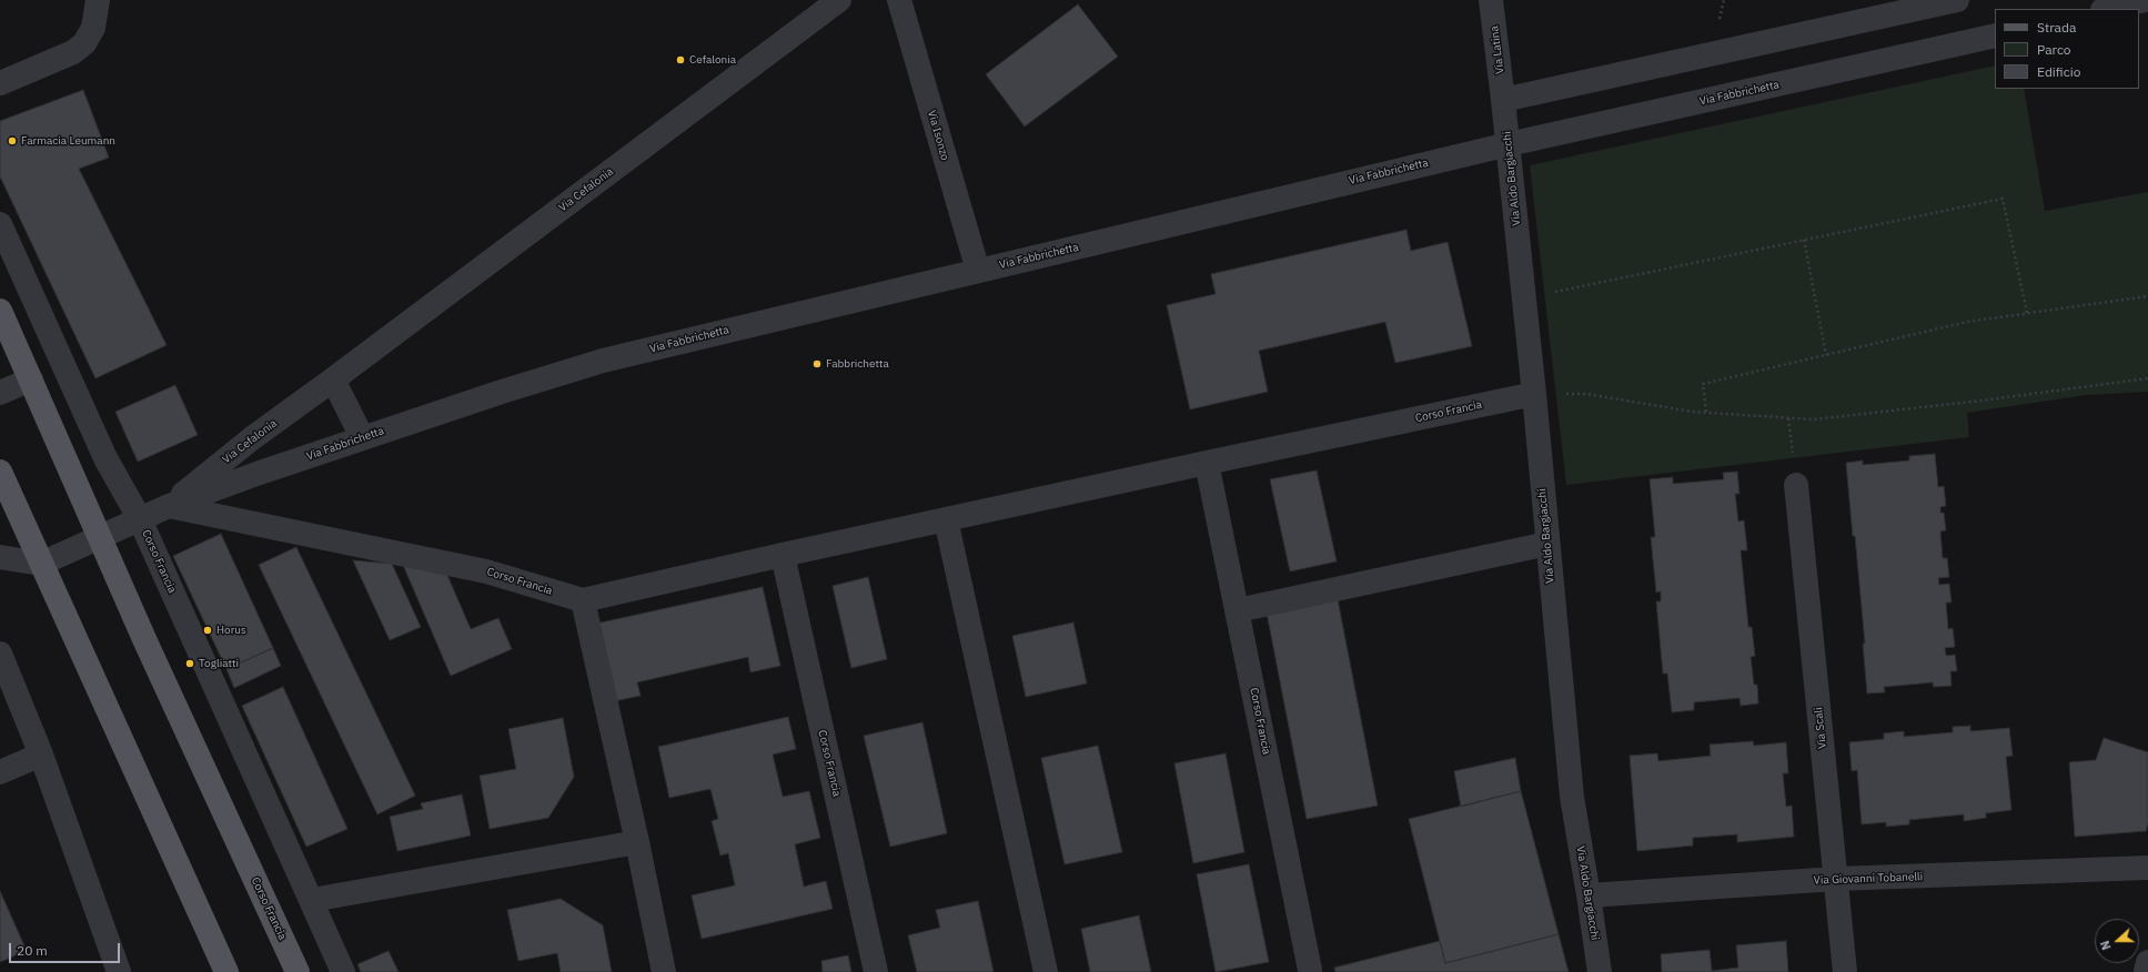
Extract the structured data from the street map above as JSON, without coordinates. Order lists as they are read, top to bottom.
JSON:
{
  "streets": {
    "main road": ["Corso Francia"],
    "street": [
      "Via Latina",
      "Via Fabbrichetta",
      "Via Isonzo",
      "Via Aldo Bargiacchi",
      "Via Cefalonia",
      "Via Scali",
      "Via Giovanni Tobanelli"
    ]
  },
  "crossings": [
    ["Via Latina", "Via Aldo Bargiacchi"],
    ["Via Fabbrichetta", "Via Isonzo"],
    ["Via Fabbrichetta", "Via Aldo Bargiacchi"],
    ["Via Fabbrichetta", "Via Cefalonia"],
    ["Via Fabbrichetta", "Corso Francia"],
    ["Via Aldo Bargiacchi", "Corso Francia"],
    ["Via Aldo Bargiacchi", "Via Giovanni Tobanelli"],
    ["Via Cefalonia", "Corso Francia"],
    ["Via Scali", "Via Giovanni Tobanelli"]
  ],
  "places": [
    "Cefalonia",
    "Farmacia Leumann",
    "Fabbrichetta",
    "Horus",
    "Togliatti"
  ],
  "legend": ["Strada", "Parco", "Edificio"],
  "scale_bar": "20 m",
  "north": "left"
}
